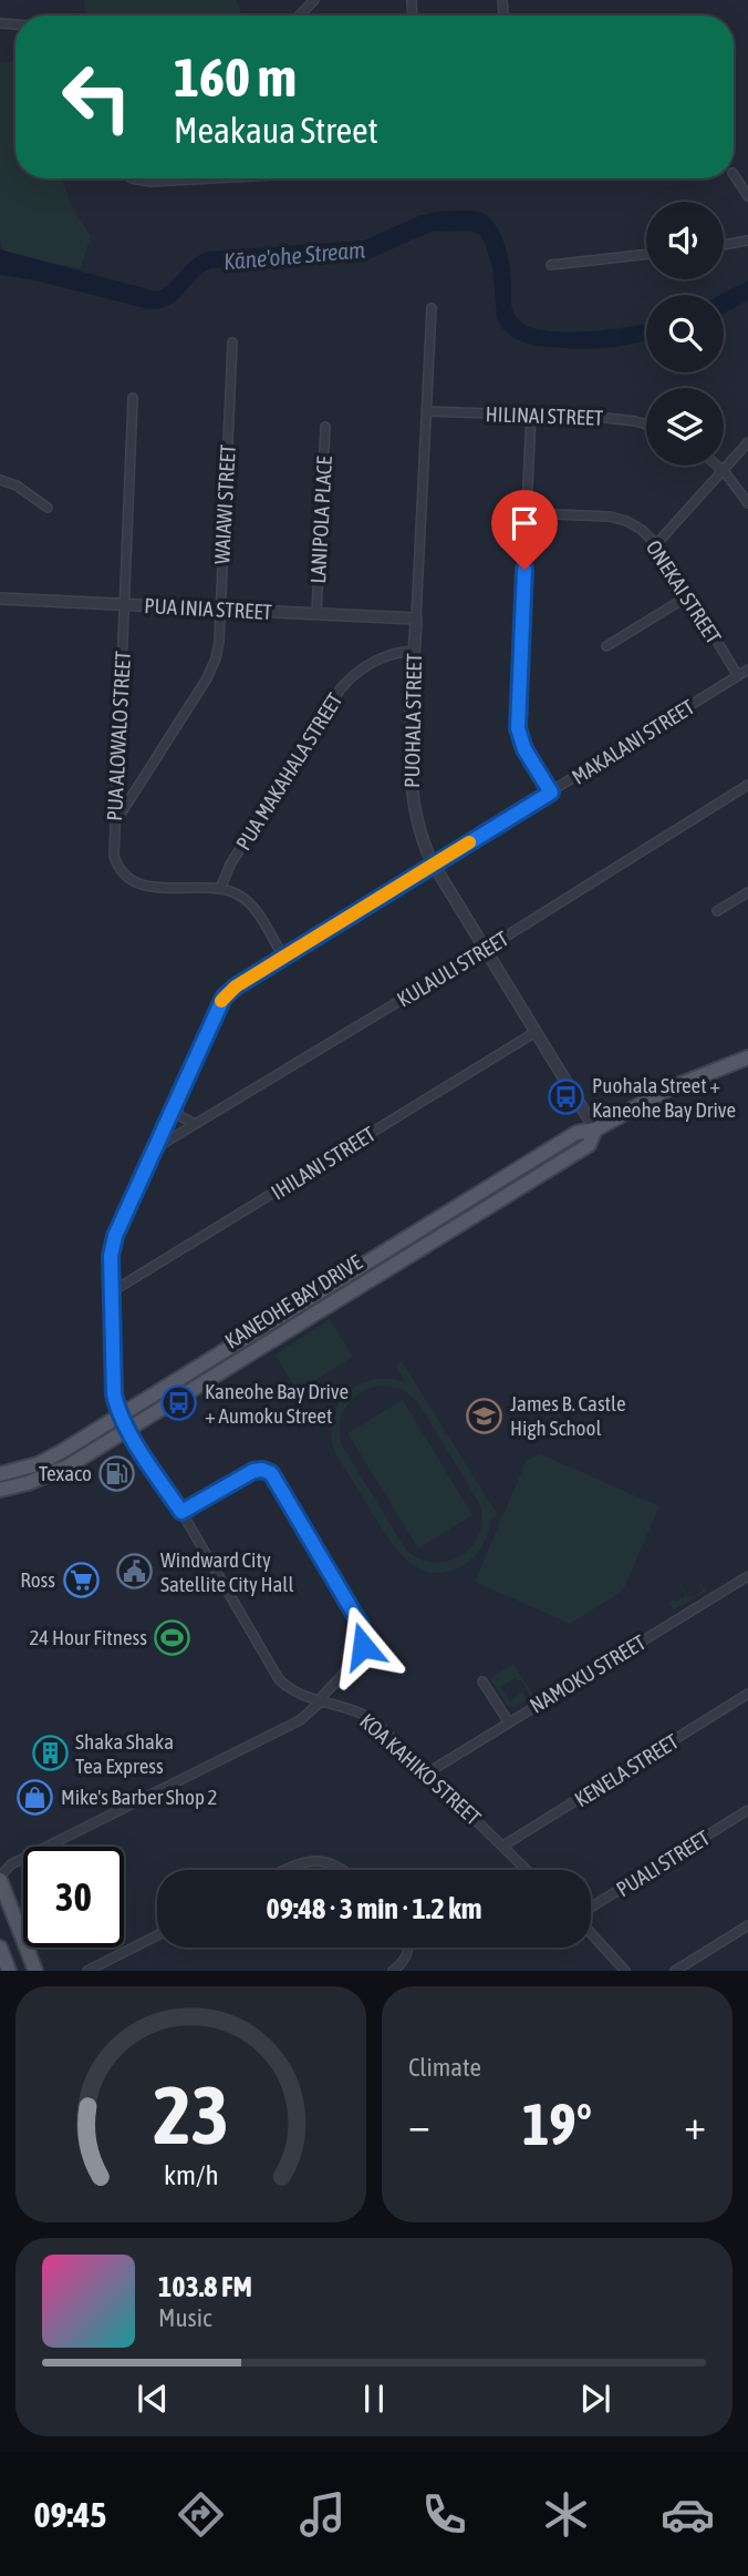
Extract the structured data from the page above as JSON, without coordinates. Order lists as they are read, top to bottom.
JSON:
{
  "streets": {
    "main road": ["KANEOHE BAY DRIVE"],
    "street": [
      "HILINAI STREET",
      "WAIAWI STREET",
      "LANIPOLA PLACE",
      "ONEKAI STREET",
      "PUA INIA STREET",
      "PUOHALA STREET",
      "PUA ALOWALO STREET",
      "MAKALANI STREET",
      "PUA MAKAHALA STREET",
      "KULAULI STREET",
      "IHILANI STREET",
      "NAMOKU STREET",
      "KOA KAHIKO STREET",
      "KENELA STREET",
      "PUALI STREET"
    ]
  },
  "crossings": [
    ["HILINAI STREET", "PUOHALA STREET"],
    ["WAIAWI STREET", "PUA INIA STREET"],
    ["WAIAWI STREET", "PUA ALOWALO STREET"],
    ["LANIPOLA PLACE", "PUA INIA STREET"],
    ["ONEKAI STREET", "MAKALANI STREET"],
    ["PUA INIA STREET", "PUOHALA STREET"],
    ["PUA INIA STREET", "PUA ALOWALO STREET"],
    ["PUOHALA STREET", "MAKALANI STREET"],
    ["PUOHALA STREET", "PUA MAKAHALA STREET"],
    ["PUOHALA STREET", "KULAULI STREET"],
    ["PUOHALA STREET", "IHILANI STREET"],
    ["PUOHALA STREET", "KANEOHE BAY DRIVE"],
    ["PUA ALOWALO STREET", "MAKALANI STREET"],
    ["PUA ALOWALO STREET", "PUA MAKAHALA STREET"],
    ["MAKALANI STREET", "KULAULI STREET"],
    ["MAKALANI STREET", "IHILANI STREET"],
    ["MAKALANI STREET", "KANEOHE BAY DRIVE"],
    ["KANEOHE BAY DRIVE", "KOA KAHIKO STREET"],
    ["NAMOKU STREET", "KOA KAHIKO STREET"],
    ["KOA KAHIKO STREET", "KENELA STREET"]
  ],
  "water": ["Kāne'ohe Stream"],
  "places": {
    "bus stop": ["Puohala Street + Kaneohe Bay Drive", "Kaneohe Bay Drive + Aumoku Street"],
    "school or university": ["James B. Castle High School"],
    "fuel station": ["Texaco"],
    "public building": ["Windward City Satellite City Hall"],
    "supermarket": ["Ross"],
    "sports": ["24 Hour Fitness"],
    "building": ["Shaka Shaka Tea Express"],
    "shop": ["Mike's Barber Shop 2"]
  },
  "page": {
    "turn": ["160 m", "Meakaua Street"],
    "limit": "30",
    "trip": "09:48 · 3 min · 1.2 km",
    "tile": "Climate",
    "heat": ["−", "19°", "+"],
    "song": ["103.8 FM", "Music"],
    "tabs": "09:45",
    "gauge": ["23", "km/h"]
  }
}
